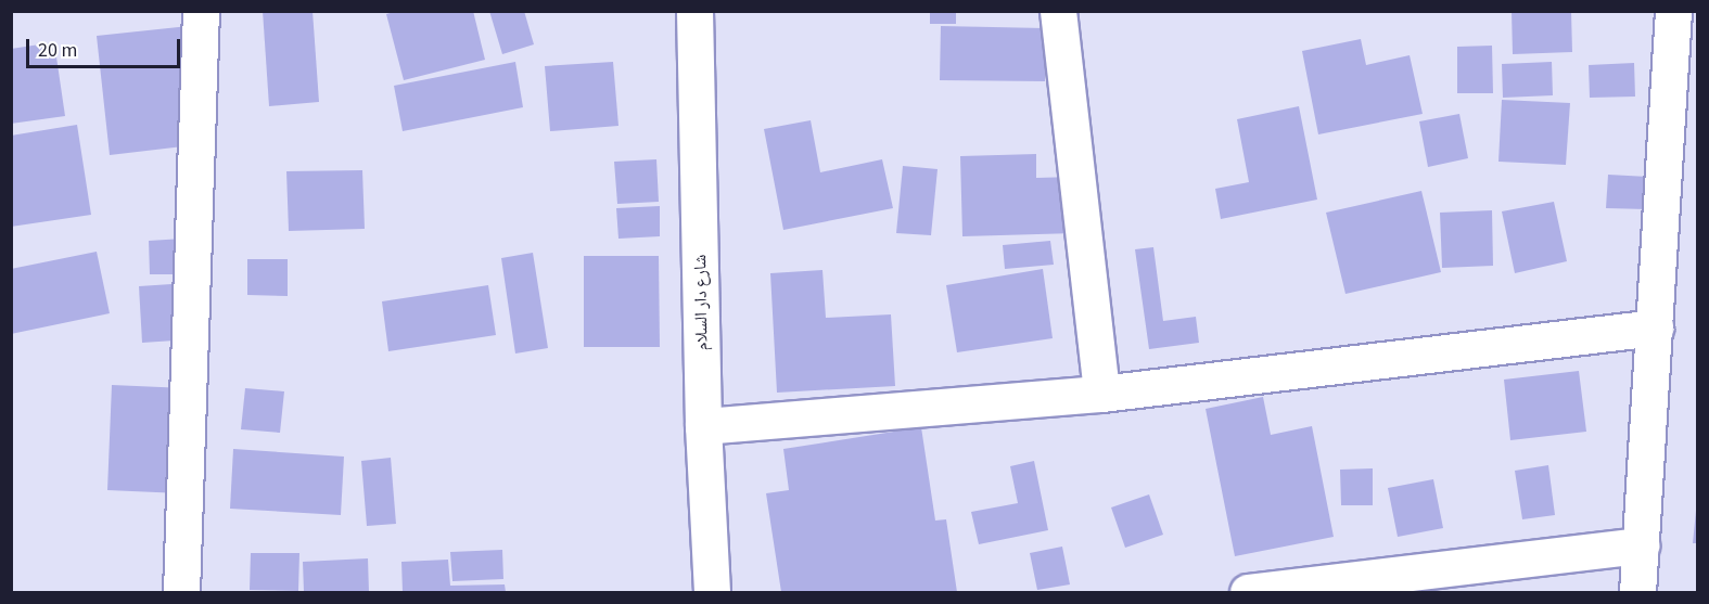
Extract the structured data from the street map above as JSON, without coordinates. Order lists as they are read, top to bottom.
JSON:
{
  "streets": {
    "street": ["شارع دار السلام"]
  },
  "scale_bar": "20 m"
}
